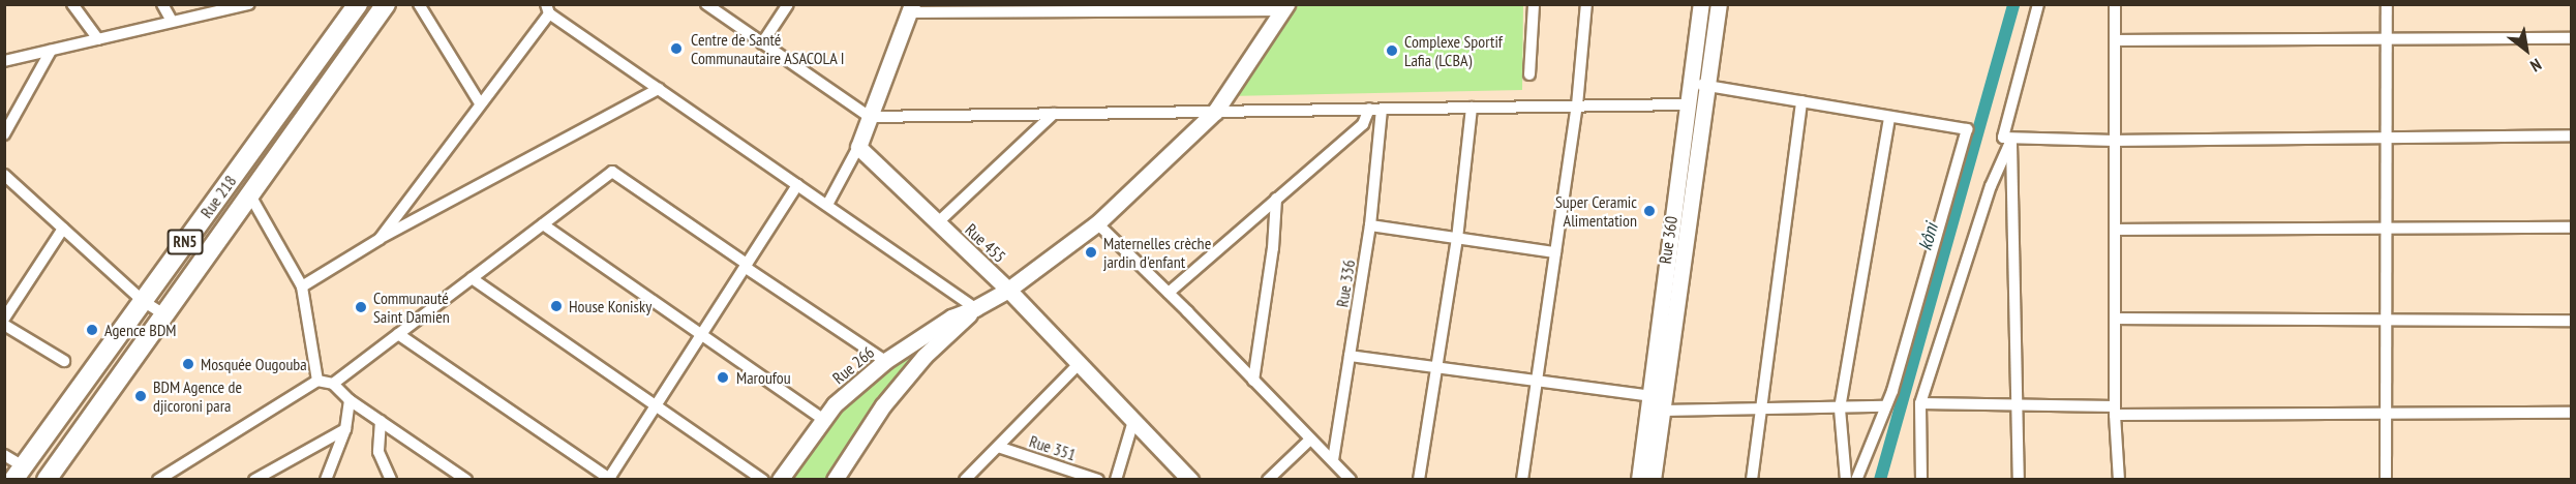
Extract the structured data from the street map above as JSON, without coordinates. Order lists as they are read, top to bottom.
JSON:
{
  "streets": {
    "highway": ["Rue 218", "RN5"],
    "street": [
      "Rue 360",
      "Rue 455",
      "Rue 336",
      "Rue 266",
      "Rue 351"
    ]
  },
  "crossings": [
    ["Rue 455", "Rue 266"]
  ],
  "water": ["kôni"],
  "places": [
    "Centre de Santé Communautaire ASACOLA I",
    "Complexe Sportif Lafia (LCBA)",
    "Super Ceramic Alimentation",
    "Maternelles crèche jardin d'enfant",
    "House Konisky",
    "Communauté Saint Damien",
    "Agence BDM",
    "Mosquée Ougouba",
    "Maroufou",
    "BDM Agence de djicoroni para"
  ],
  "north": "bottom right"
}
